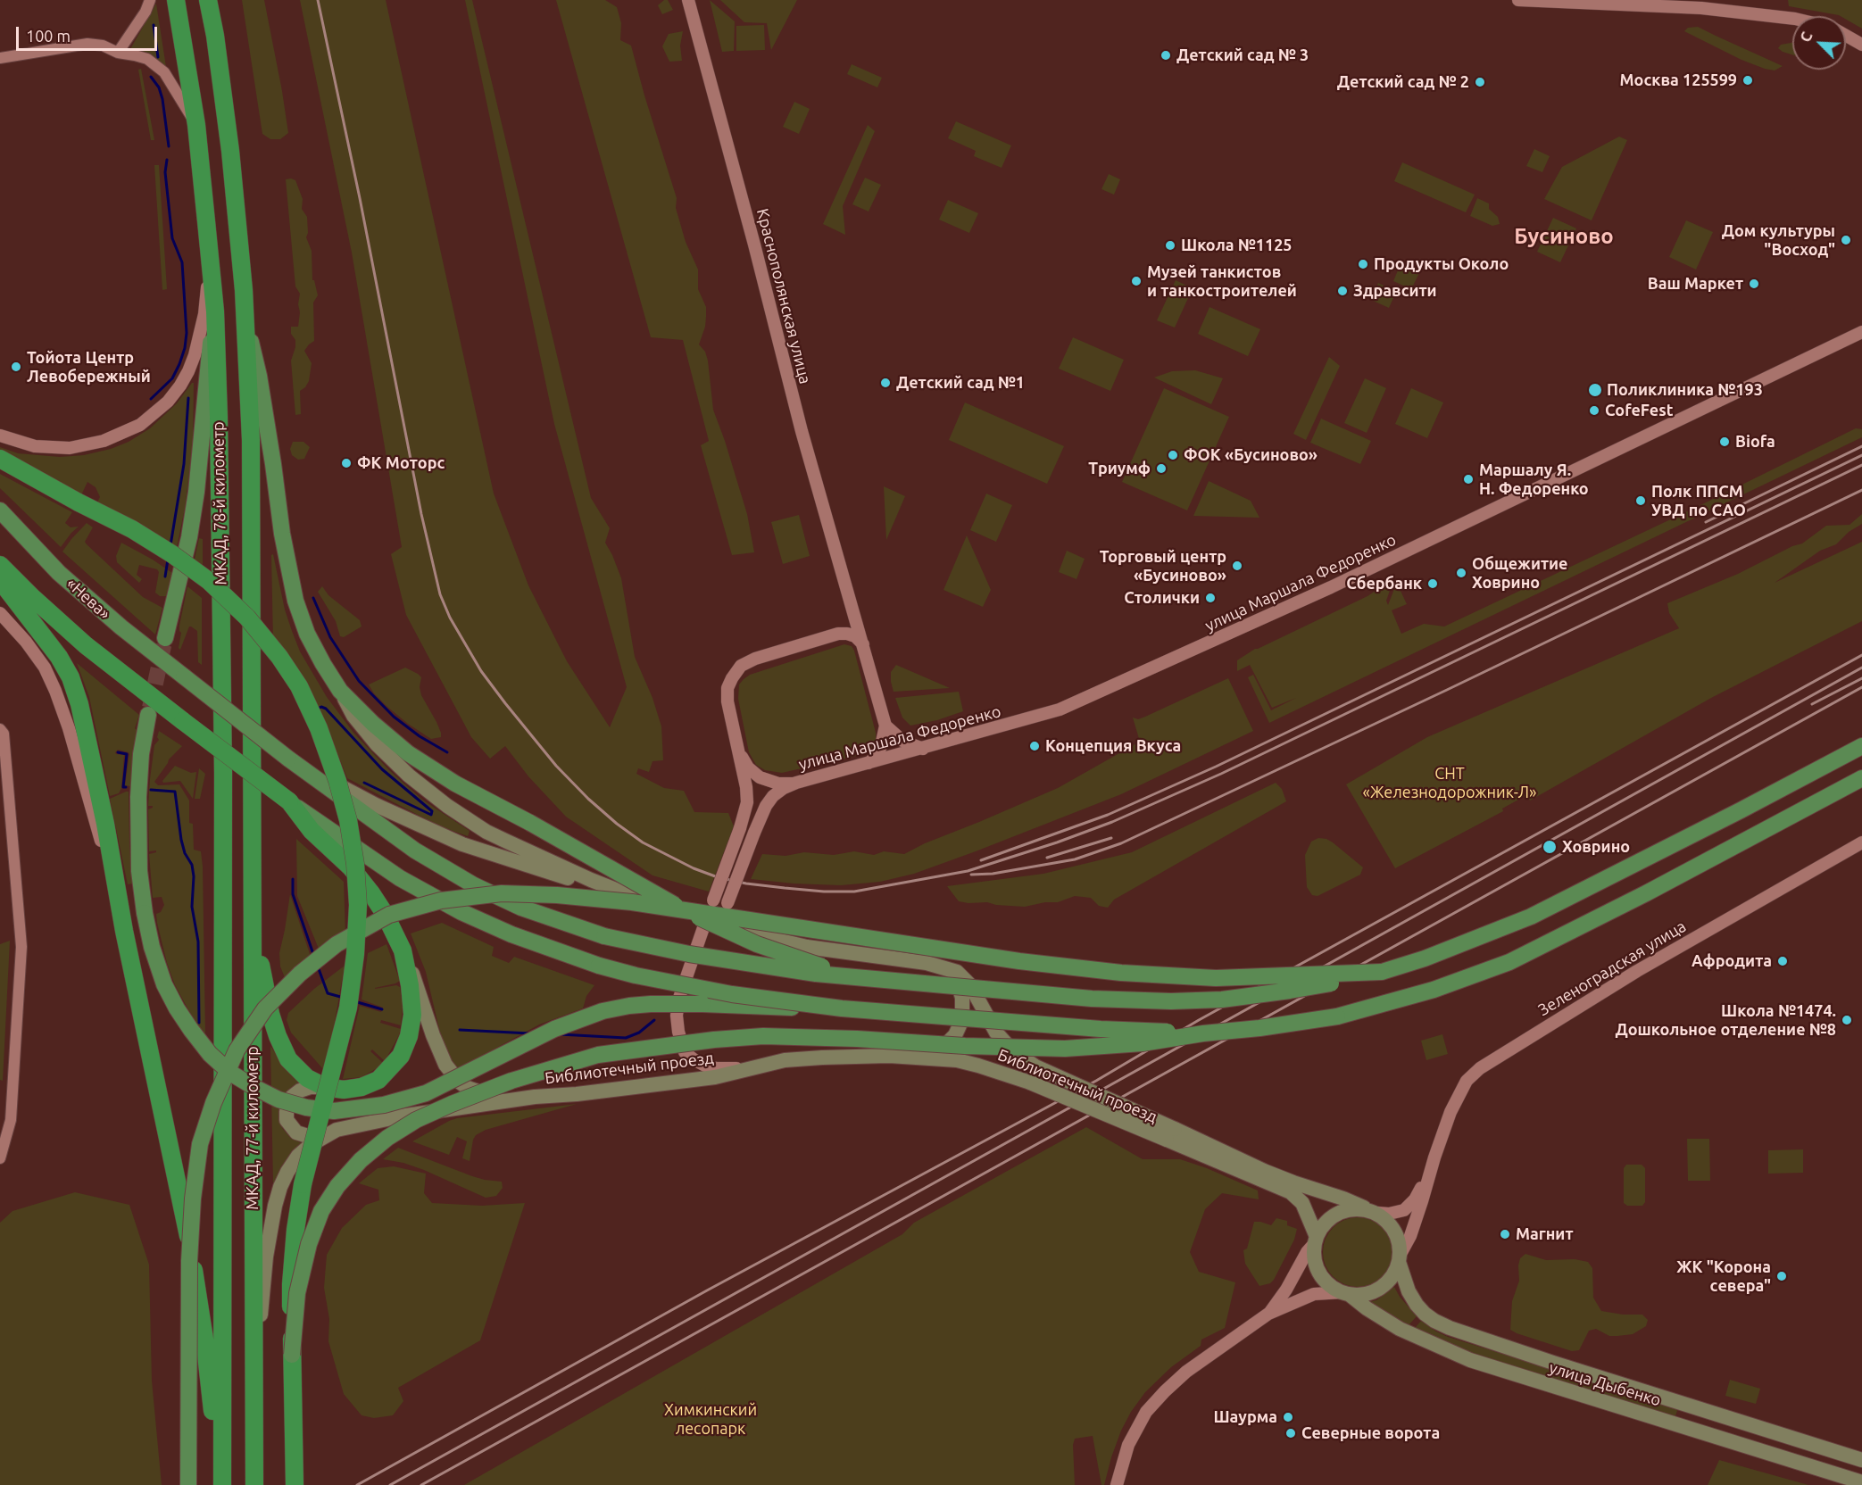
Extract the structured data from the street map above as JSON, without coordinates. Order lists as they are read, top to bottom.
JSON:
{
  "streets": {
    "highway": ["МКАД, 78-й километр", "МКАД, 77-й километр"],
    "main road": ["«Нева»", "Библиотечный проезд", "улица Дыбенко"],
    "street": ["Краснополянская улица", "улица Маршала Федоренко", "Зеленоградская улица"]
  },
  "crossings": [
    ["Краснополянская улица", "улица Маршала Федоренко"],
    ["МКАД, 78-й километр", "МКАД, 77-й километр"],
    ["улица Маршала Федоренко", "Библиотечный проезд"],
    ["Зеленоградская улица", "Библиотечный проезд"],
    ["Зеленоградская улица", "улица Дыбенко"],
    ["Библиотечный проезд", "улица Дыбенко"]
  ],
  "districts": ["Бусиново"],
  "parks": ["СНТ «Железнодорожник-Л»", "Химкинский лесопарк"],
  "places": [
    "Детский сад № 3",
    "Москва 125599",
    "Детский сад № 2",
    "Дом культуры \"Восход\"",
    "Школа №1125",
    "Продукты Около",
    "Музей танкистов и танкостроителей",
    "Ваш Маркет",
    "Здравсити",
    "Тойота Центр Левобережный",
    "Детский сад №1",
    "Поликлиника №193",
    "CofeFest",
    "Biofa",
    "ФОК «Бусиново»",
    "ФК Моторс",
    "Триумф",
    "Маршалу Я. Н. Федоренко",
    "Полк ППСМ УВД по САО",
    "Торговый центр «Бусиново»",
    "Общежитие Ховрино",
    "Сбербанк",
    "Столички",
    "Концепция Вкуса",
    "Ховрино",
    "Афродита",
    "Школа №1474. Дошкольное отделение №8",
    "Магнит",
    "ЖК \"Корона севера\"",
    "Шаурма",
    "Северные ворота"
  ],
  "scale_bar": "100 m",
  "north": "top left"
}
